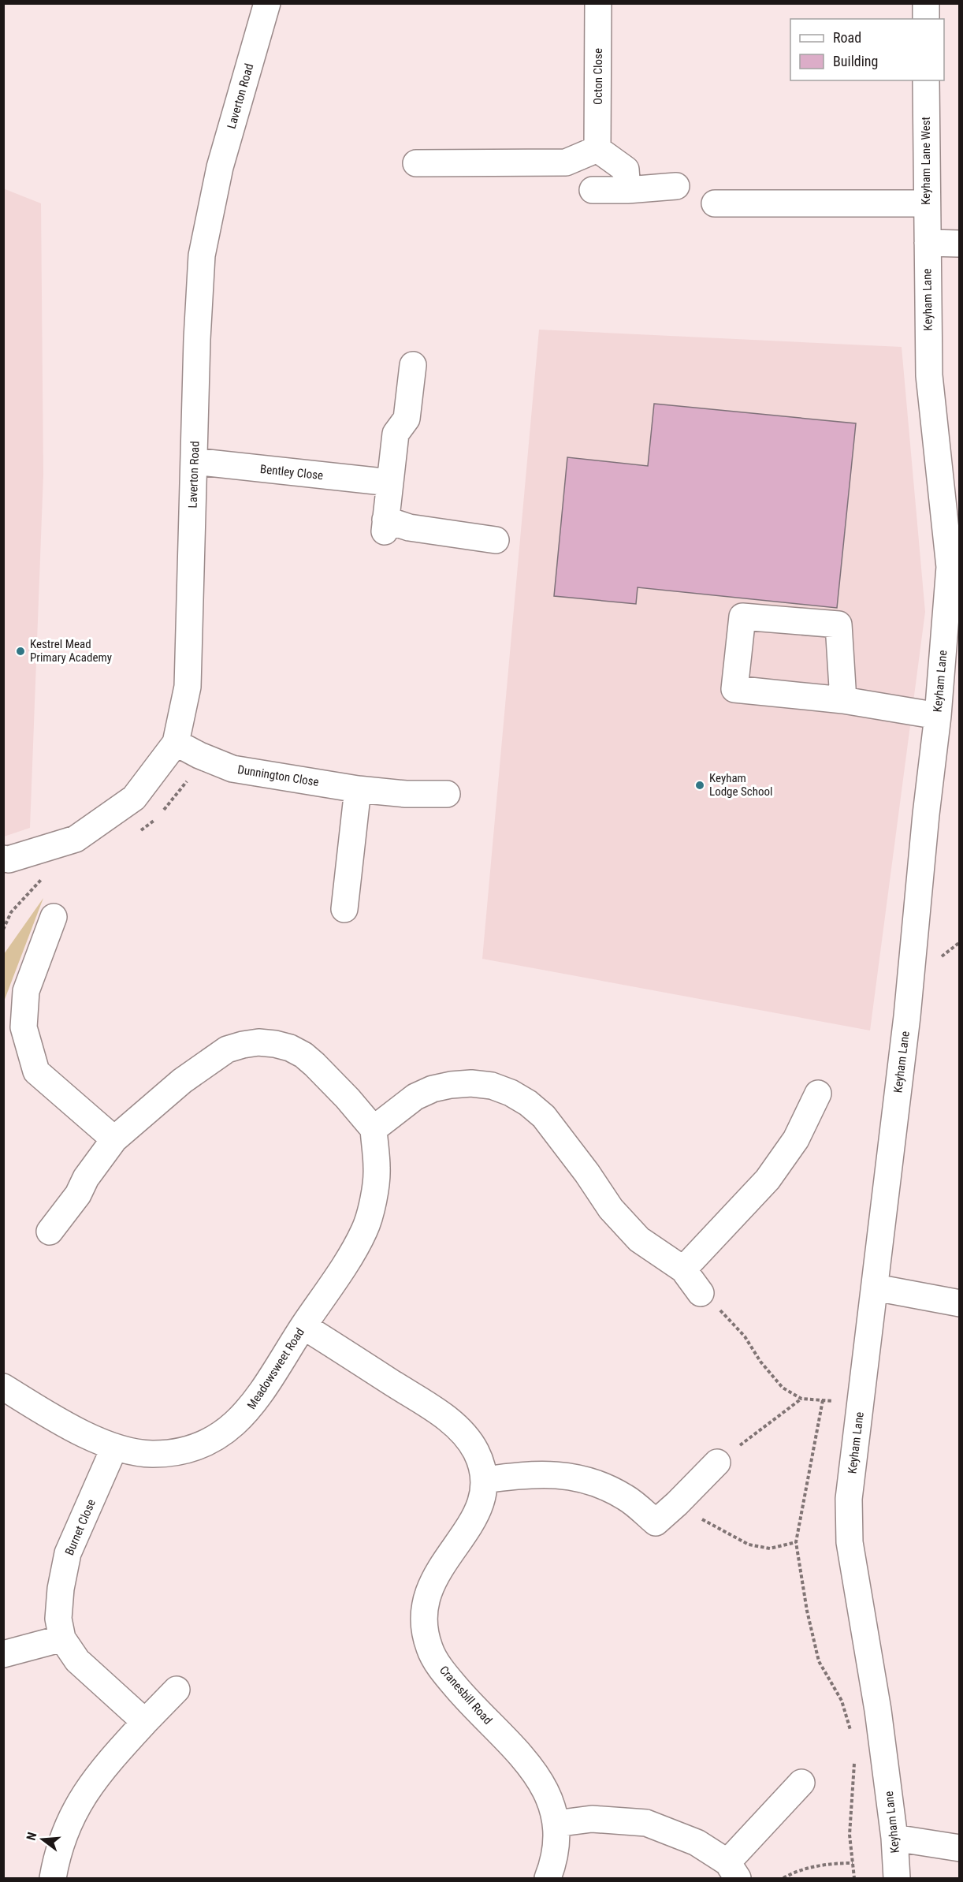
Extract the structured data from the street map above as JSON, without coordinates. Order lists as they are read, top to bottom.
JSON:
{
  "streets": {
    "street": [
      "Octon Close",
      "Laverton Road",
      "Keyham Lane West",
      "Keyham Lane",
      "Bentley Close",
      "Dunnington Close",
      "Meadowsweet Road",
      "Burnet Close",
      "Cranesbill Road"
    ]
  },
  "crossings": [
    ["Laverton Road", "Bentley Close"],
    ["Laverton Road", "Dunnington Close"],
    ["Keyham Lane West", "Keyham Lane"],
    ["Meadowsweet Road", "Burnet Close"],
    ["Meadowsweet Road", "Cranesbill Road"]
  ],
  "places": ["Kestrel Mead Primary Academy", "Keyham Lodge School"],
  "legend": ["Road", "Building"],
  "north": "left"
}
